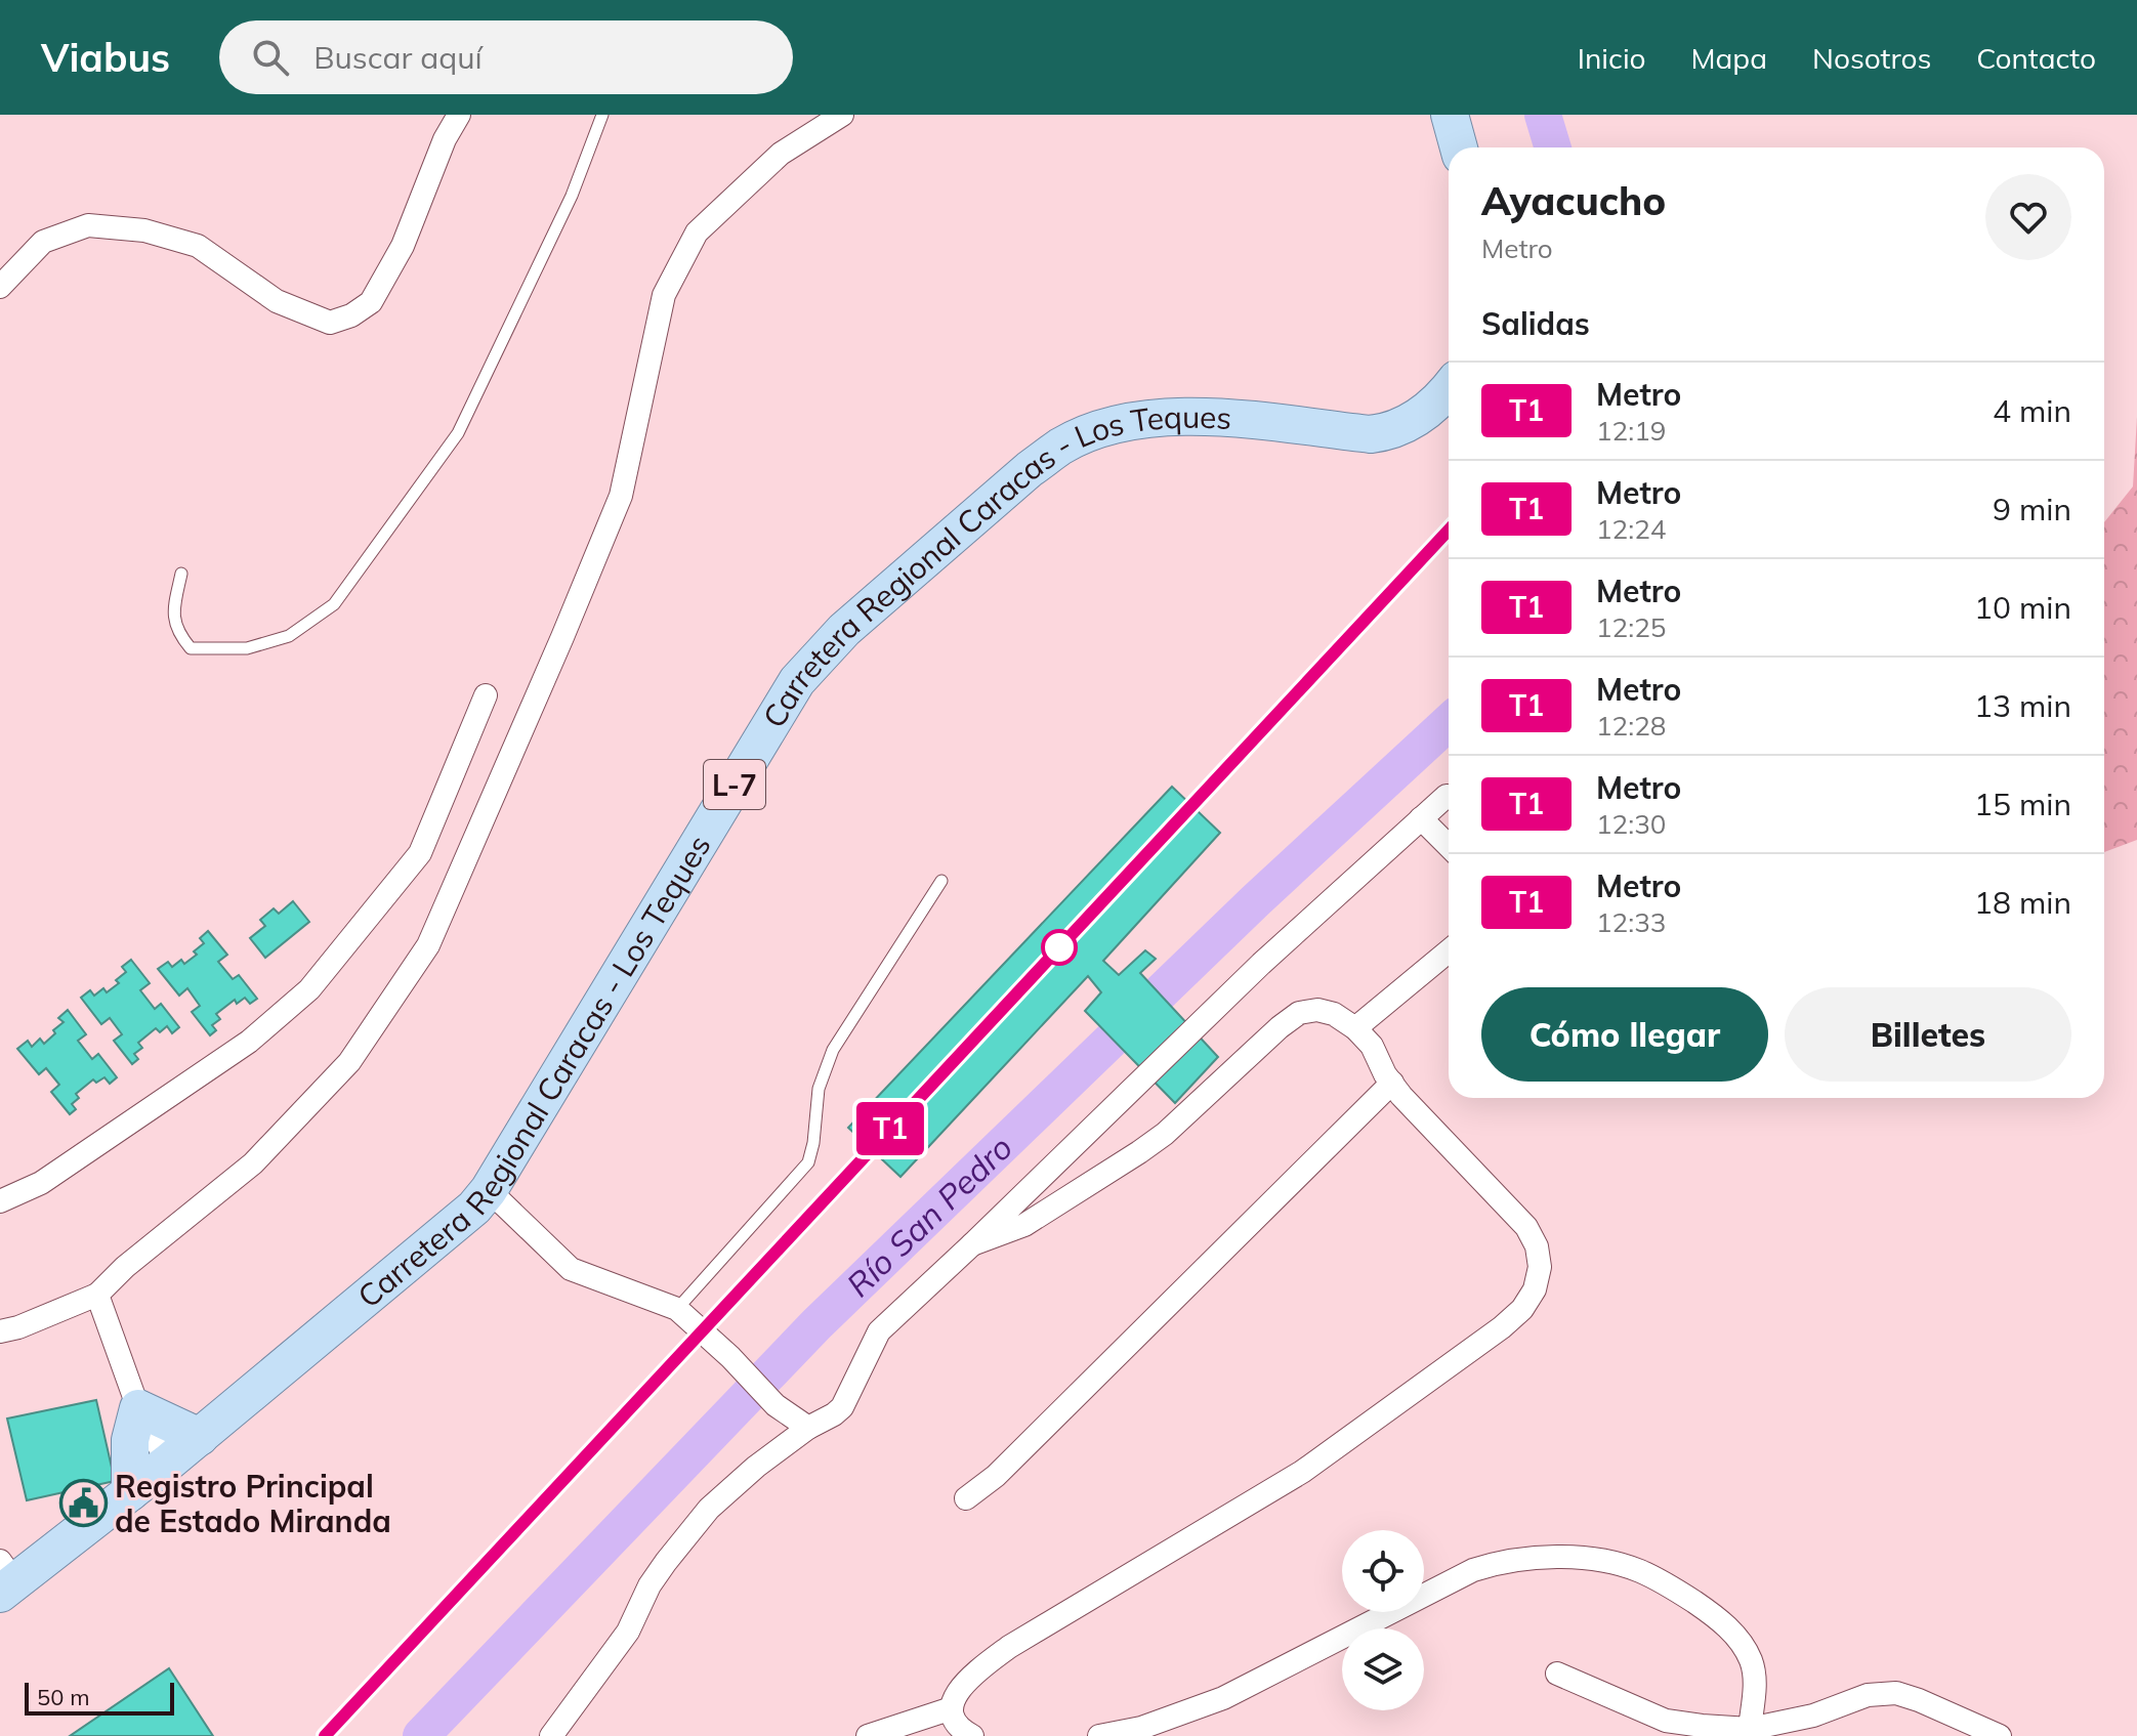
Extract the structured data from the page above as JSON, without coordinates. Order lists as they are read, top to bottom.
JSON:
{
  "streets": {
    "main road": ["Carretera Regional Caracas - Los Teques", "L-7"]
  },
  "water": ["Río San Pedro"],
  "places": {
    "public building": ["Registro Principal de Estado Miranda"]
  },
  "lines": ["metro line T1"],
  "scale_bar": "50 m",
  "page": {
    "header": "Viabus",
    "search": "Buscar aquí",
    "nav": [
      "Inicio",
      "Mapa",
      "Nosotros",
      "Contacto"
    ],
    "on_map": "T1",
    "heading": [
      ["Ayacucho", "Metro"],
      "Salidas"
    ],
    "list": [
      {
        "mark": "T1",
        "name": "Metro",
        "note": "12:19",
        "value": "4 min"
      },
      {
        "mark": "T1",
        "name": "Metro",
        "note": "12:24",
        "value": "9 min"
      },
      {
        "mark": "T1",
        "name": "Metro",
        "note": "12:25",
        "value": "10 min"
      },
      {
        "mark": "T1",
        "name": "Metro",
        "note": "12:28",
        "value": "13 min"
      },
      {
        "mark": "T1",
        "name": "Metro",
        "note": "12:30",
        "value": "15 min"
      },
      {
        "mark": "T1",
        "name": "Metro",
        "note": "12:33",
        "value": "18 min"
      }
    ],
    "buttons": ["Cómo llegar", "Billetes"],
    "scale": "50 m"
  }
}
